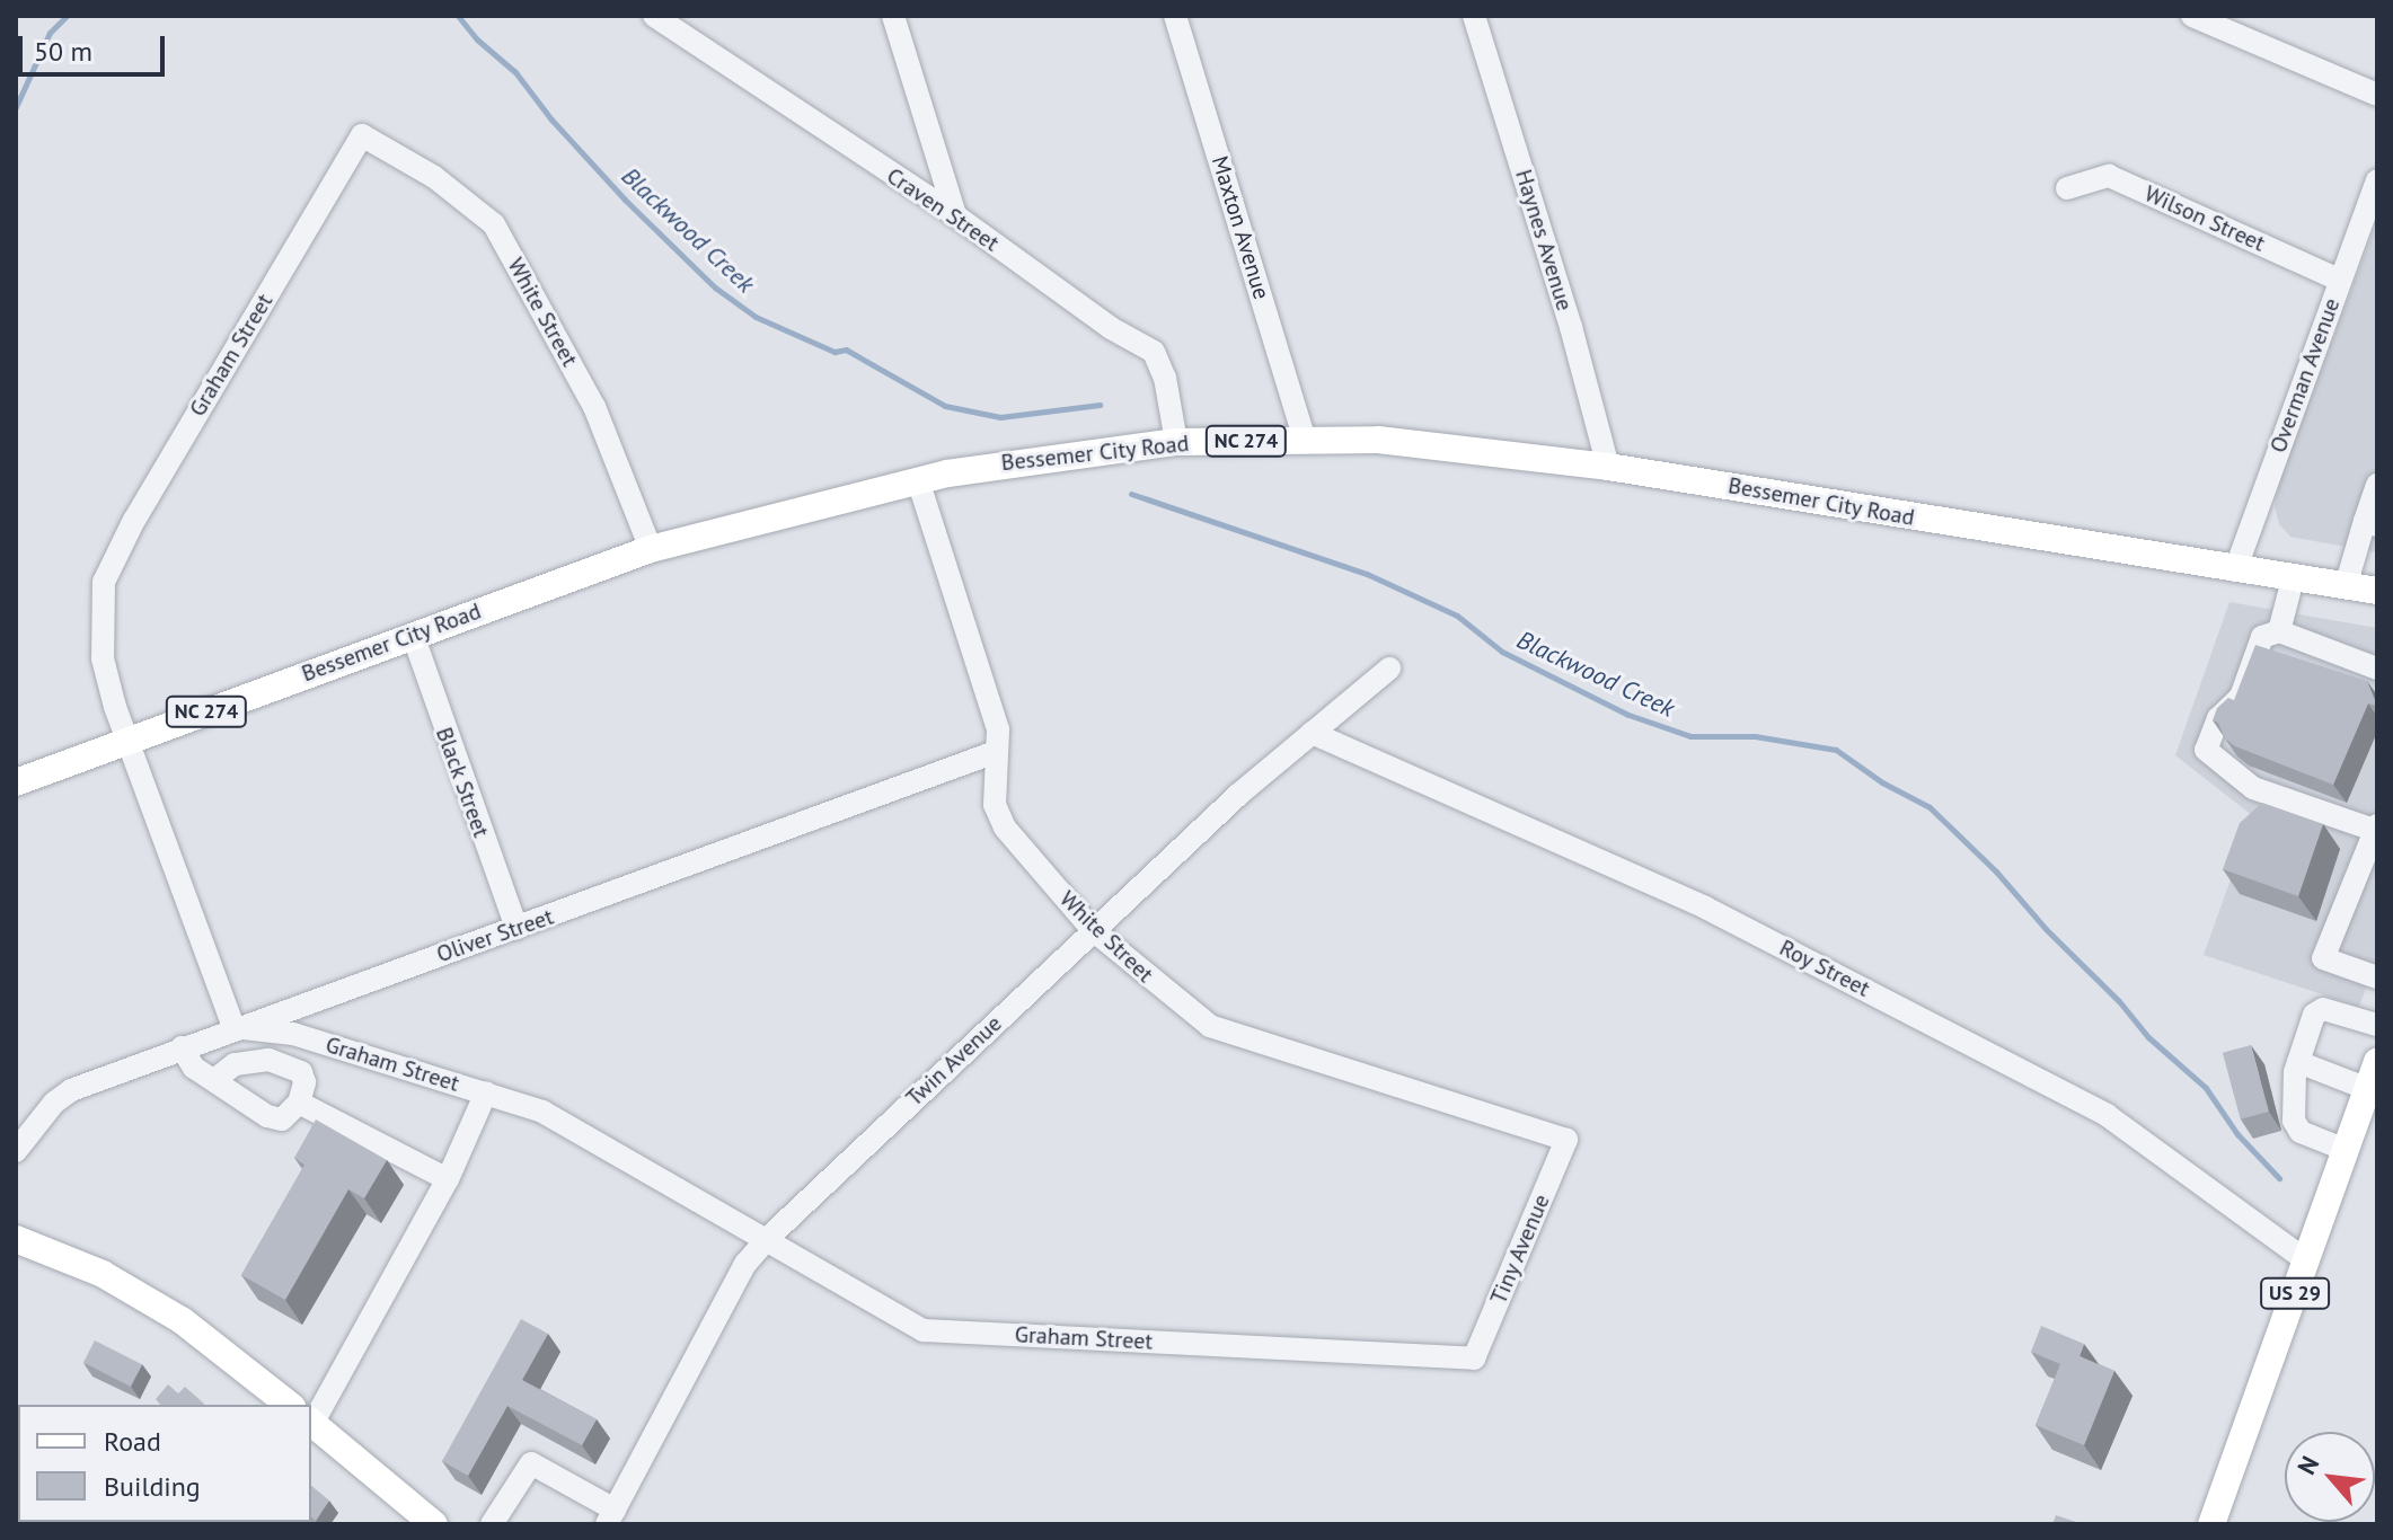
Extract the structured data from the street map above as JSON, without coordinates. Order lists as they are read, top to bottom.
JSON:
{
  "streets": {
    "main road": ["NC 274", "Bessemer City Road", "US 29"],
    "street": [
      "Craven Street",
      "Wilson Street",
      "Maxton Avenue",
      "Haynes Avenue",
      "White Street",
      "Graham Street",
      "Overman Avenue",
      "Black Street",
      "Oliver Street",
      "Roy Street",
      "Twin Avenue",
      "Tiny Avenue"
    ]
  },
  "crossings": [
    ["Craven Street", "Bessemer City Road"],
    ["Wilson Street", "Overman Avenue"],
    ["Maxton Avenue", "Bessemer City Road"],
    ["Haynes Avenue", "Bessemer City Road"],
    ["White Street", "Graham Street"],
    ["White Street", "Bessemer City Road"],
    ["White Street", "Oliver Street"],
    ["White Street", "Twin Avenue"],
    ["White Street", "Tiny Avenue"],
    ["Graham Street", "Bessemer City Road"],
    ["Graham Street", "Oliver Street"],
    ["Graham Street", "Twin Avenue"],
    ["Graham Street", "Tiny Avenue"],
    ["Overman Avenue", "Bessemer City Road"],
    ["Bessemer City Road", "Black Street"],
    ["Black Street", "Oliver Street"],
    ["Roy Street", "Twin Avenue"],
    ["Roy Street", "US 29"]
  ],
  "water": ["Blackwood Creek"],
  "legend": ["Road", "Building"],
  "scale_bar": "50 m",
  "north": "top left"
}
